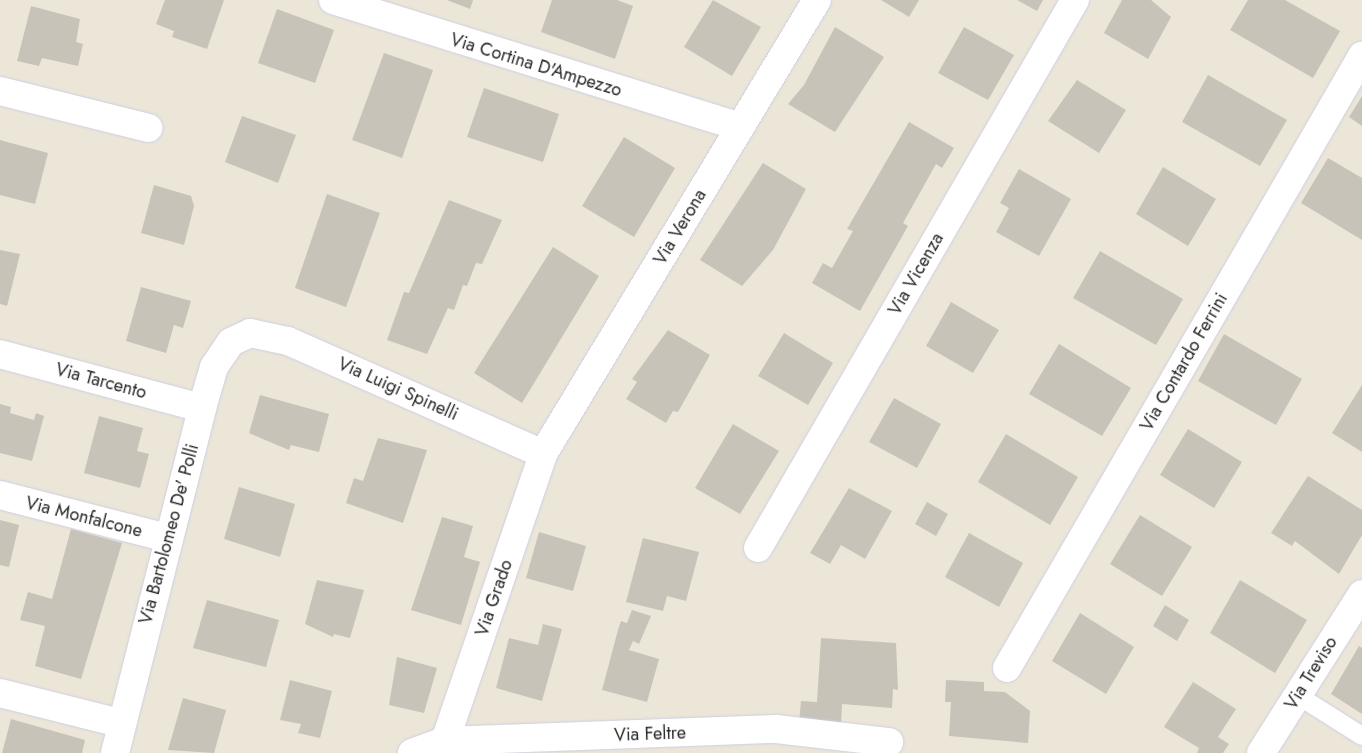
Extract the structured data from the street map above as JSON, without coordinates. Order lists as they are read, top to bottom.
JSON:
{
  "streets": {
    "street": [
      "Via Cortina D'Ampezzo",
      "Via Verona",
      "Via Vicenza",
      "Via Contardo Ferrini",
      "Via Tarcento",
      "Via Luigi Spinelli",
      "Via Monfalcone",
      "Via Bartolomeo De' Polli",
      "Via Grado",
      "Via Treviso",
      "Via Feltre"
    ]
  },
  "crossings": [
    ["Via Cortina D'Ampezzo", "Via Verona"],
    ["Via Verona", "Via Luigi Spinelli"],
    ["Via Verona", "Via Grado"],
    ["Via Tarcento", "Via Bartolomeo De' Polli"],
    ["Via Luigi Spinelli", "Via Bartolomeo De' Polli"],
    ["Via Luigi Spinelli", "Via Grado"],
    ["Via Monfalcone", "Via Bartolomeo De' Polli"],
    ["Via Grado", "Via Feltre"]
  ]
}
